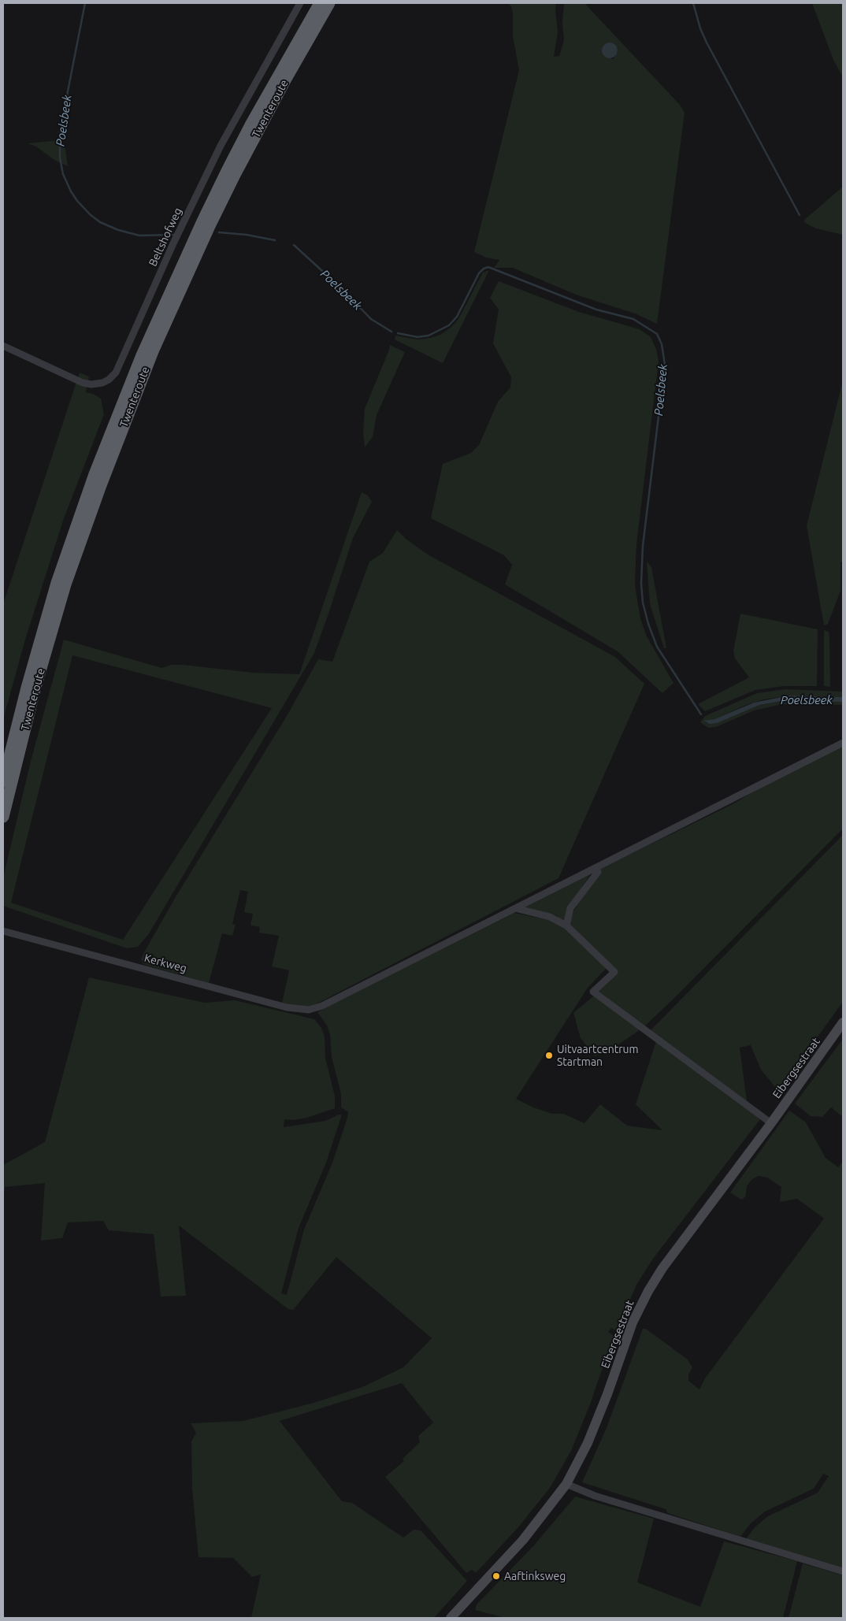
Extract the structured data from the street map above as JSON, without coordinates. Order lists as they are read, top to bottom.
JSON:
{
  "streets": {
    "highway": ["Twenteroute"],
    "main road": ["Eibergsestraat"],
    "street": ["Beltshofweg", "Kerkweg"]
  },
  "water": ["Poelsbeek"],
  "places": ["Uitvaartcentrum Startman", "Aaftinksweg"]
}
